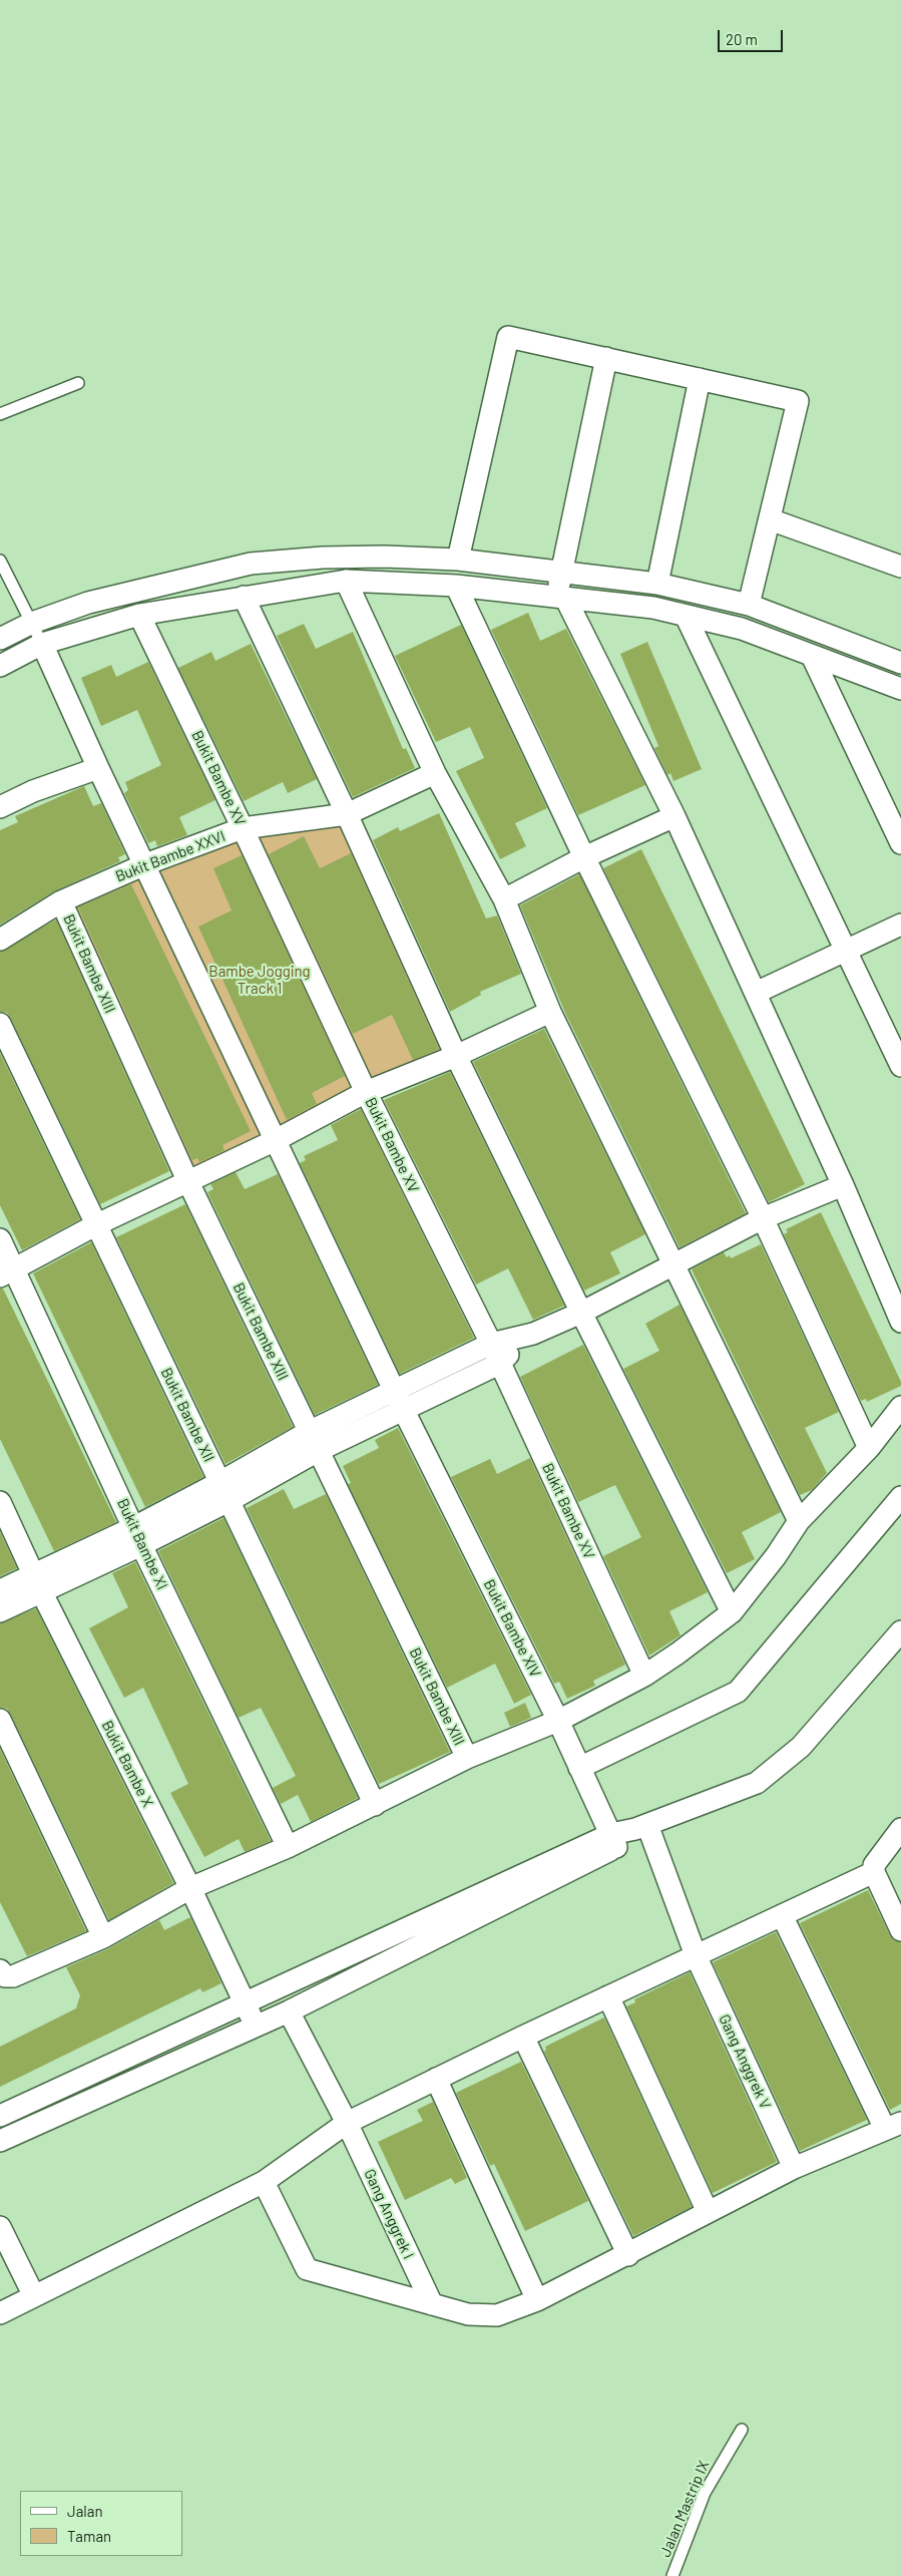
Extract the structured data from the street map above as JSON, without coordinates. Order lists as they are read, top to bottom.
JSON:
{
  "streets": {
    "street": [
      "Bukit Bambe XV",
      "Bukit Bambe XXVI",
      "Bukit Bambe XIII",
      "Bukit Bambe XII",
      "Bukit Bambe XI",
      "Bukit Bambe XIV",
      "Bukit Bambe X",
      "Gang Anggrek V",
      "Gang Anggrek I"
    ],
    "lane": ["Jalan Mastrip IX"]
  },
  "crossings": [
    ["Bukit Bambe XV", "Bukit Bambe XXVI"],
    ["Bukit Bambe XXVI", "Bukit Bambe XIII"],
    ["Bukit Bambe XXVI", "Bukit Bambe XIV"]
  ],
  "parks": ["Bambe Jogging Track 1"],
  "legend": ["Jalan", "Taman"],
  "scale_bar": "20 m"
}
